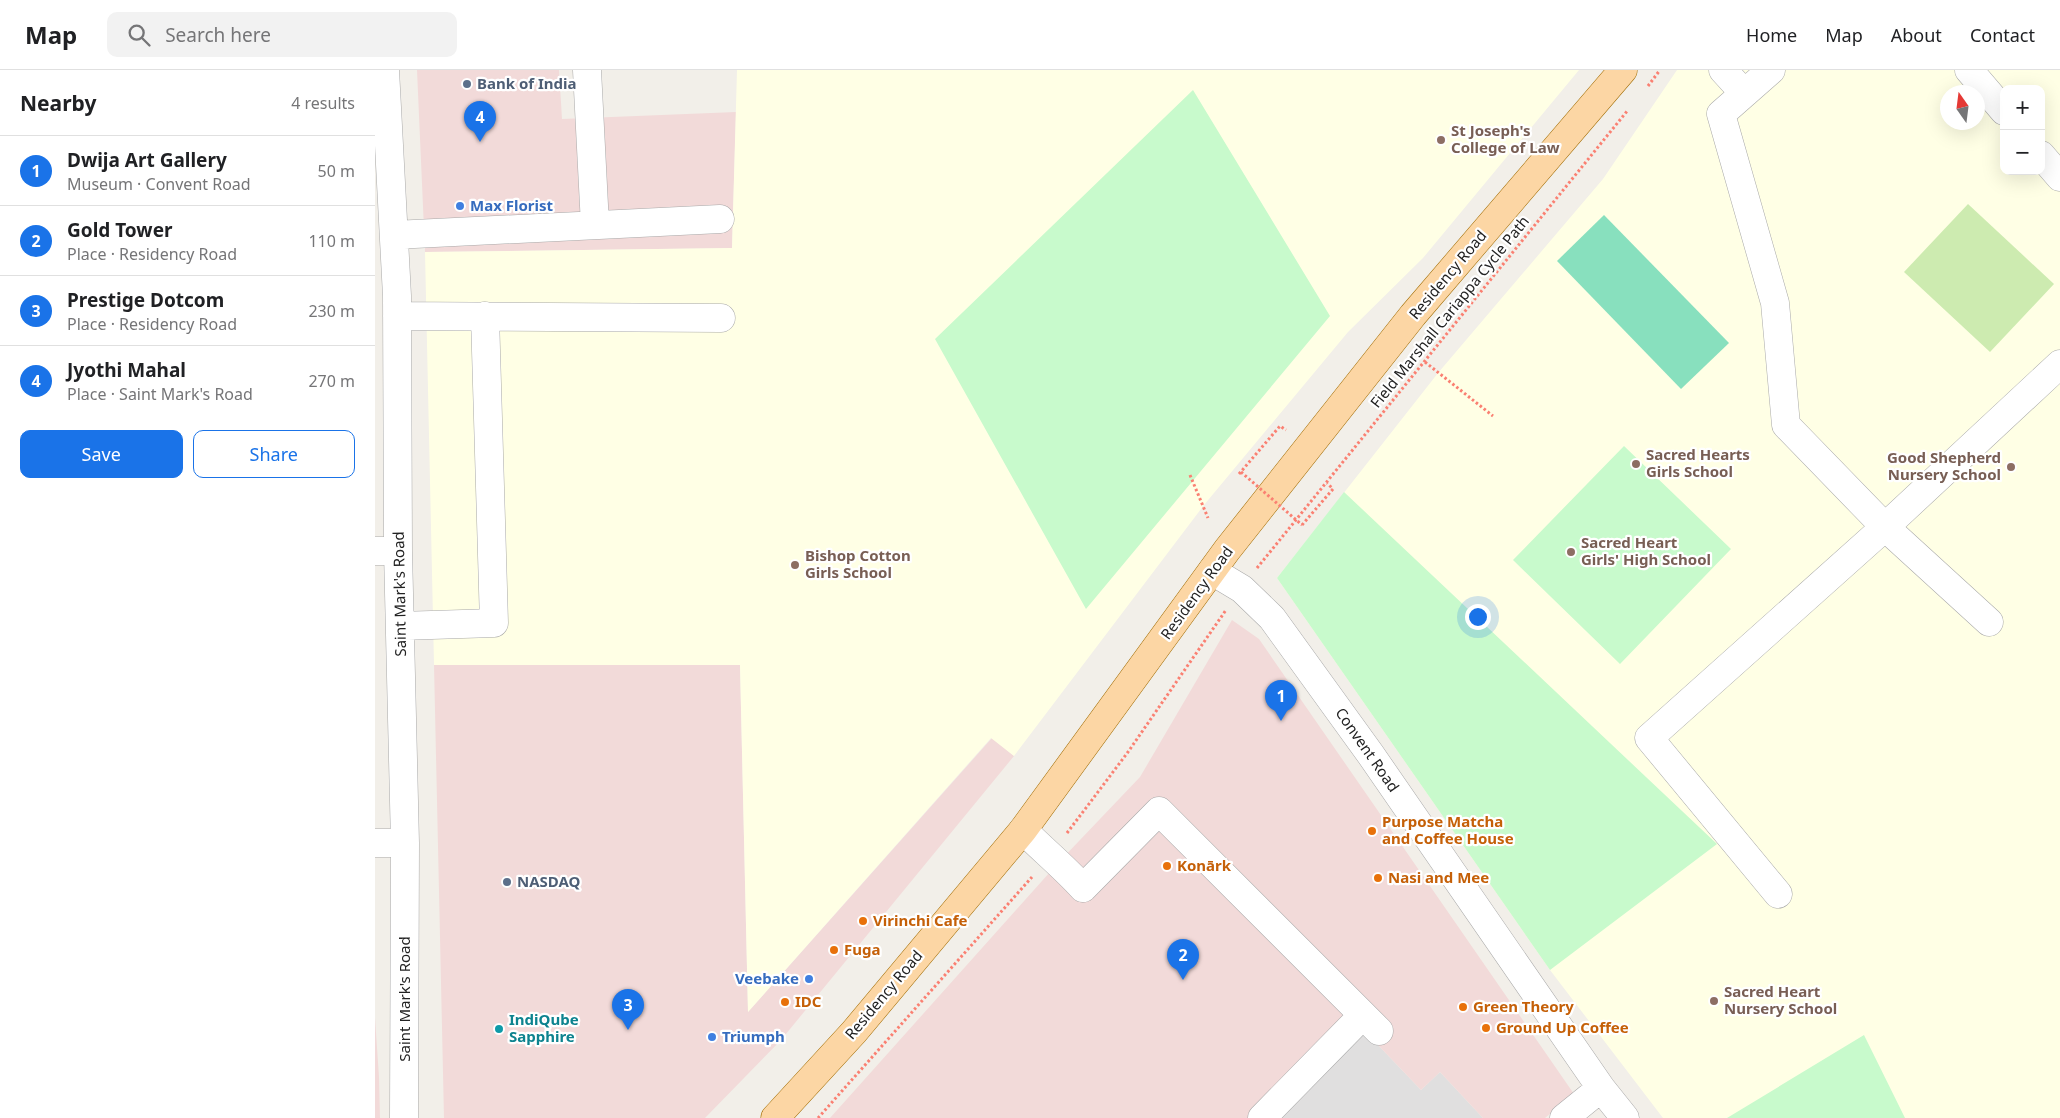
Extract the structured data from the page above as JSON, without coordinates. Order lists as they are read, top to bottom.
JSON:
{
  "streets": {
    "main road": ["Residency Road"],
    "street": ["Saint Mark's Road", "Convent Road"],
    "path": ["Field Marshall Cariappa Cycle Path"]
  },
  "crossings": [
    ["Residency Road", "Convent Road"]
  ],
  "places": [
    "Bank of India",
    "St Joseph's College of Law",
    "Max Florist",
    "Sacred Hearts Girls School",
    "Good Shepherd Nursery School",
    "Sacred Heart Girls' High School",
    "Bishop Cotton Girls School",
    "Purpose Matcha and Coffee House",
    "Konārk",
    "Nasi and Mee",
    "NASDAQ",
    "Virinchi Cafe",
    "Fuga",
    "Veebake",
    "Sacred Heart Nursery School",
    "IDC",
    "Green Theory",
    "Ground Up Coffee",
    "IndiQube Sapphire",
    "Triumph"
  ],
  "north": "top",
  "page": {
    "header": "Map",
    "search": "Search here",
    "nav": [
      "Home",
      "Map",
      "About",
      "Contact"
    ],
    "heading": ["Nearby", "4 results"],
    "map_buttons": ["+", "−"],
    "pins": [
      "4",
      "1",
      "2",
      "3"
    ],
    "list": [
      {
        "mark": "1",
        "name": "Dwija Art Gallery",
        "note": "Museum · Convent Road",
        "value": "50 m"
      },
      {
        "mark": "2",
        "name": "Gold Tower",
        "note": "Place · Residency Road",
        "value": "110 m"
      },
      {
        "mark": "3",
        "name": "Prestige Dotcom",
        "note": "Place · Residency Road",
        "value": "230 m"
      },
      {
        "mark": "4",
        "name": "Jyothi Mahal",
        "note": "Place · Saint Mark's Road",
        "value": "270 m"
      }
    ],
    "buttons": ["Save", "Share"]
  }
}
